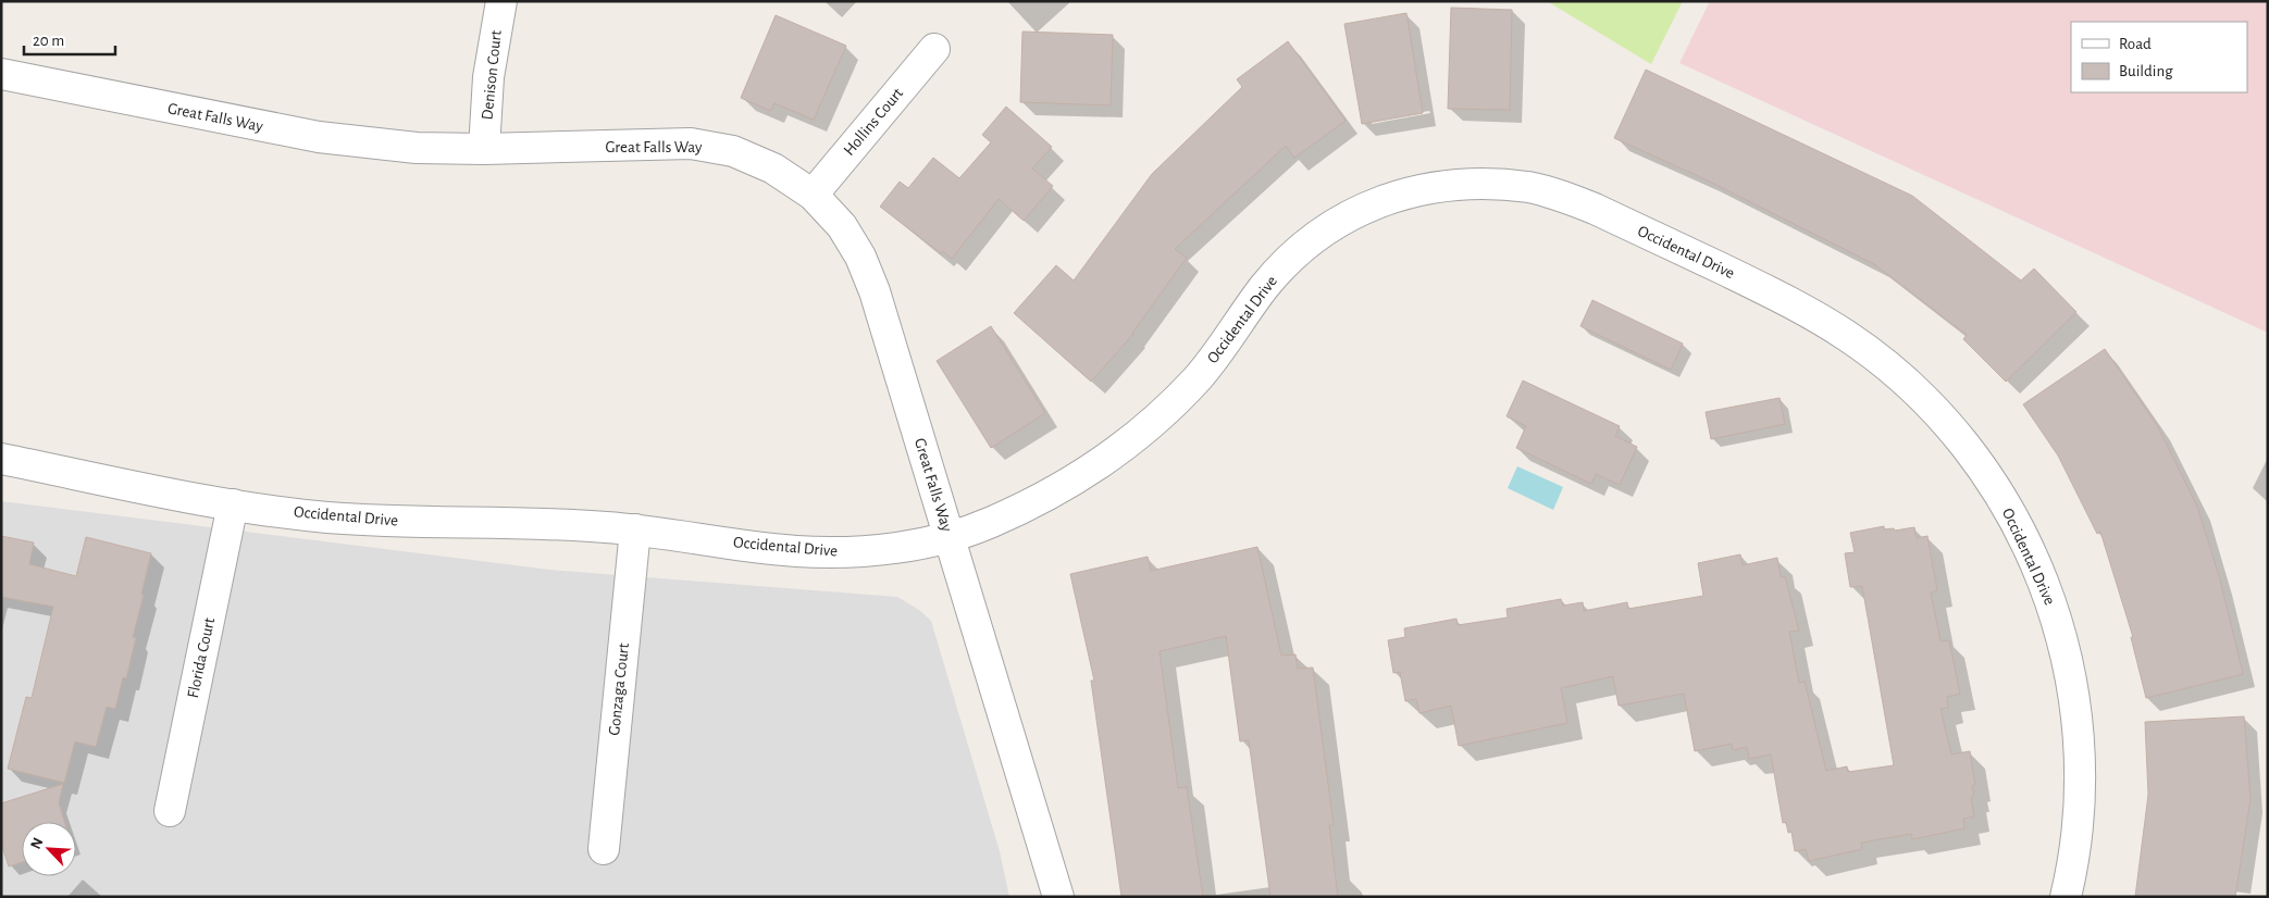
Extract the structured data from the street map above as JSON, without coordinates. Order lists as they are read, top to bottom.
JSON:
{
  "streets": {
    "street": [
      "Denison Court",
      "Great Falls Way",
      "Hollins Court",
      "Occidental Drive",
      "Florida Court",
      "Gonzaga Court"
    ]
  },
  "crossings": [
    ["Denison Court", "Great Falls Way"],
    ["Great Falls Way", "Hollins Court"],
    ["Great Falls Way", "Occidental Drive"],
    ["Occidental Drive", "Florida Court"],
    ["Occidental Drive", "Gonzaga Court"]
  ],
  "legend": ["Road", "Building"],
  "scale_bar": "20 m",
  "north": "top left"
}
